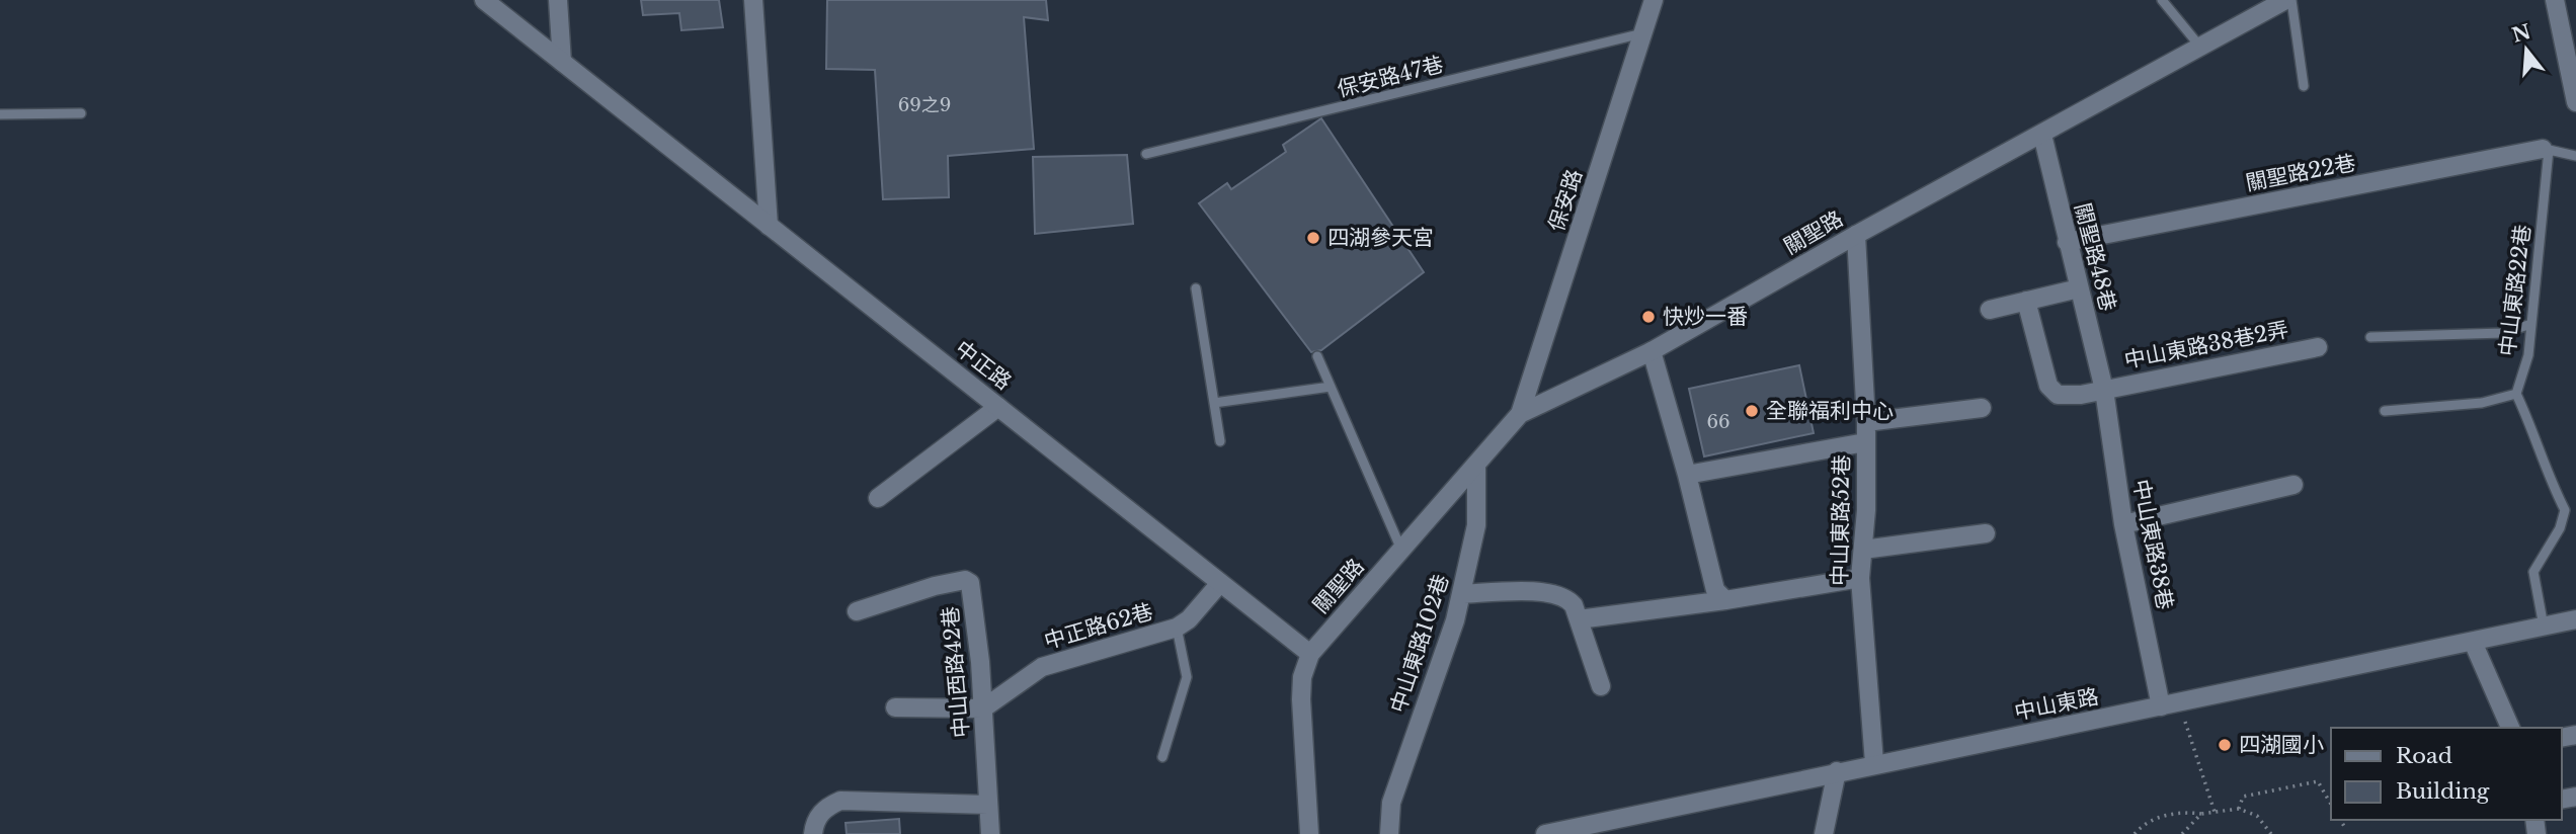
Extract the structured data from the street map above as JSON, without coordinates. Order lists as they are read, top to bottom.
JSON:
{
  "streets": {
    "street": [
      "關聖路22巷",
      "保安路",
      "關聖路",
      "關聖路48巷",
      "中山東路38巷2弄",
      "中正路",
      "中山東路52巷",
      "中山東路38巷",
      "中正路62巷",
      "中山東路102巷",
      "中山西路42巷",
      "中山東路"
    ],
    "lane": ["保安路47巷", "中山東路22巷"]
  },
  "crossings": [
    ["保安路47巷", "保安路"],
    ["關聖路22巷", "關聖路48巷"],
    ["關聖路22巷", "中山東路22巷"],
    ["保安路", "關聖路"],
    ["關聖路", "關聖路48巷"],
    ["關聖路", "中正路"],
    ["關聖路", "中山東路52巷"],
    ["關聖路", "中山東路102巷"],
    ["關聖路48巷", "中山東路38巷2弄"],
    ["關聖路48巷", "中山東路38巷"],
    ["中山東路38巷2弄", "中山東路38巷"],
    ["中正路", "中正路62巷"],
    ["中山東路52巷", "中山東路"],
    ["中山東路38巷", "中山東路"],
    ["中正路62巷", "中山西路42巷"]
  ],
  "places": [
    "四湖參天宮",
    "快炒一番",
    "全聯福利中心",
    "四湖國小"
  ],
  "house_numbers": ["69之9", "66"],
  "legend": ["Road", "Building"],
  "north": "top"
}
